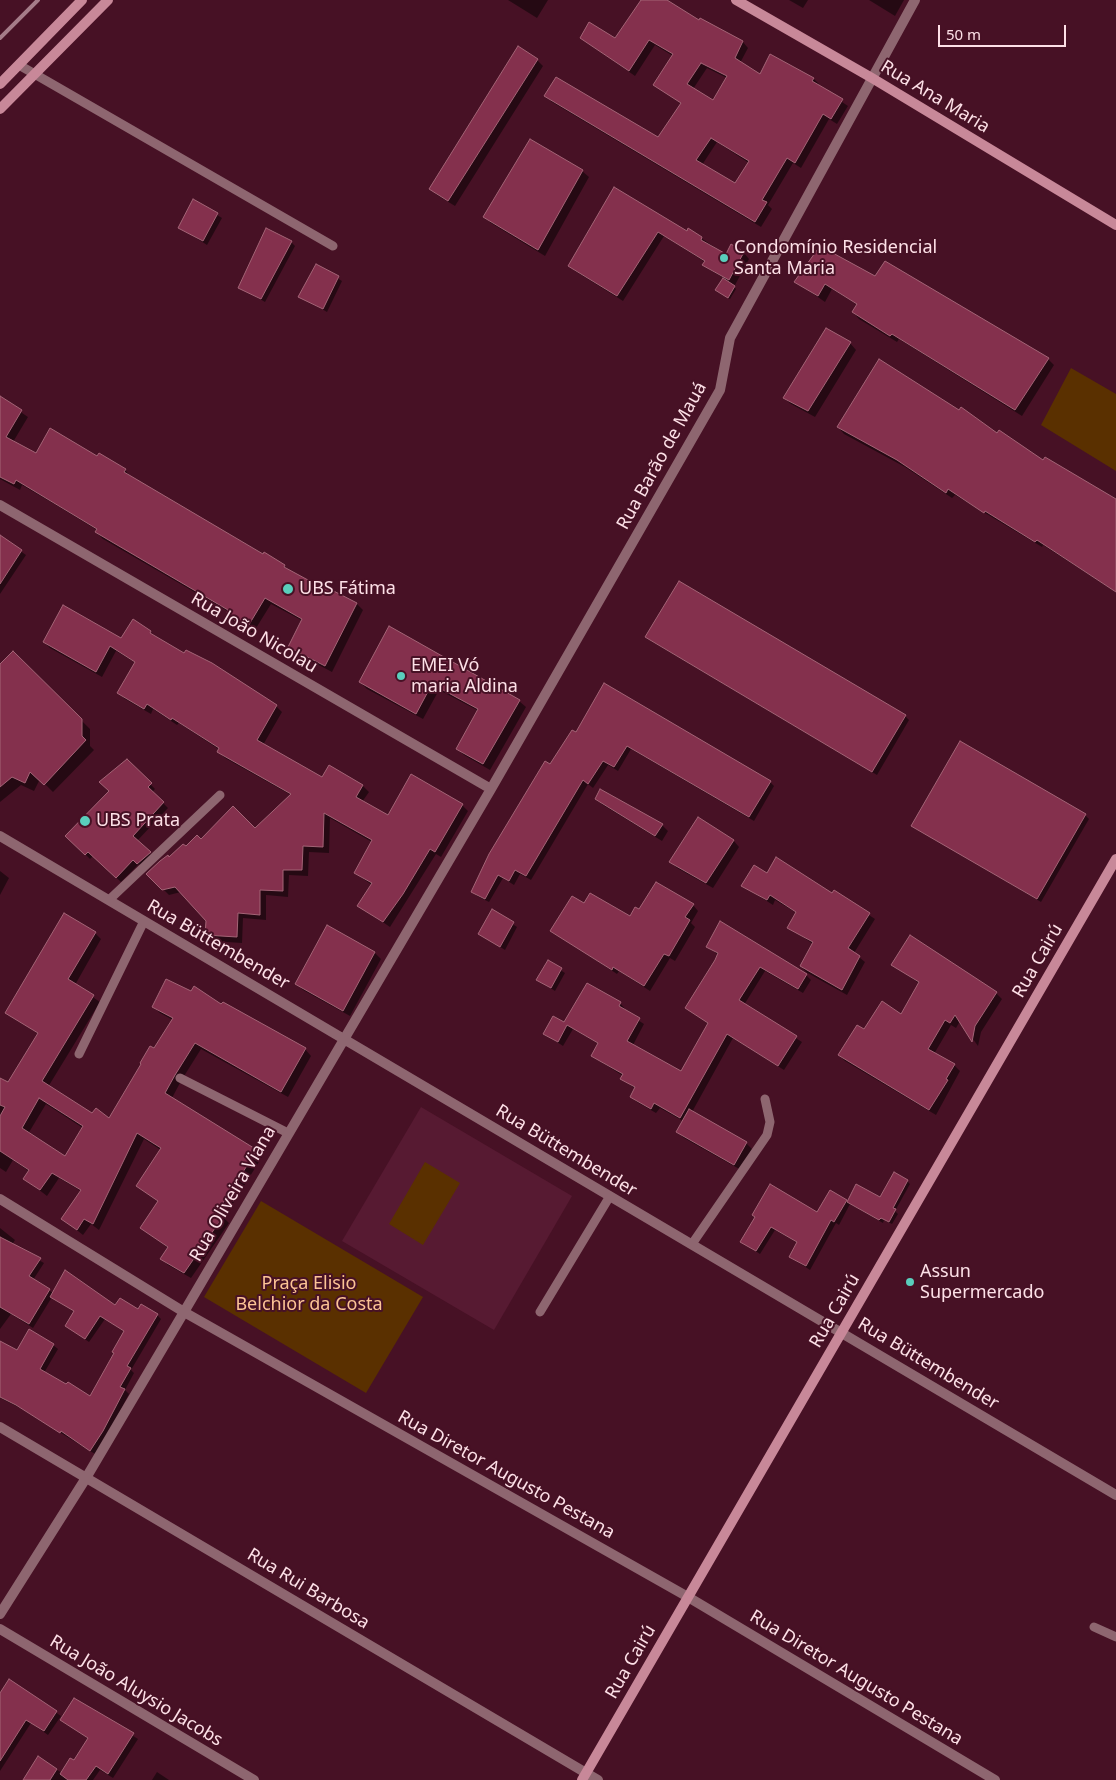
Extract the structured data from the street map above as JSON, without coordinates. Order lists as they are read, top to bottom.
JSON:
{
  "streets": {
    "main road": ["Rua Ana Maria", "Rua Cairú"],
    "street": [
      "Rua Barão de Mauá",
      "Rua João Nicolau",
      "Rua Büttembender",
      "Rua Oliveira Viana",
      "Rua Diretor Augusto Pestana",
      "Rua Rui Barbosa",
      "Rua João Aluysio Jacobs"
    ]
  },
  "crossings": [
    ["Rua Ana Maria", "Rua Barão de Mauá"],
    ["Rua Barão de Mauá", "Rua João Nicolau"],
    ["Rua Barão de Mauá", "Rua Oliveira Viana"],
    ["Rua João Nicolau", "Rua Oliveira Viana"],
    ["Rua Büttembender", "Rua Cairú"],
    ["Rua Büttembender", "Rua Oliveira Viana"],
    ["Rua Cairú", "Rua Diretor Augusto Pestana"],
    ["Rua Cairú", "Rua Rui Barbosa"],
    ["Rua Oliveira Viana", "Rua Diretor Augusto Pestana"],
    ["Rua Oliveira Viana", "Rua Rui Barbosa"]
  ],
  "parks": ["Praça Elisio Belchior da Costa"],
  "places": [
    "Condomínio Residencial Santa Maria",
    "UBS Fátima",
    "EMEI Vó maria Aldina",
    "UBS Prata",
    "Assun Supermercado"
  ],
  "scale_bar": "50 m"
}
